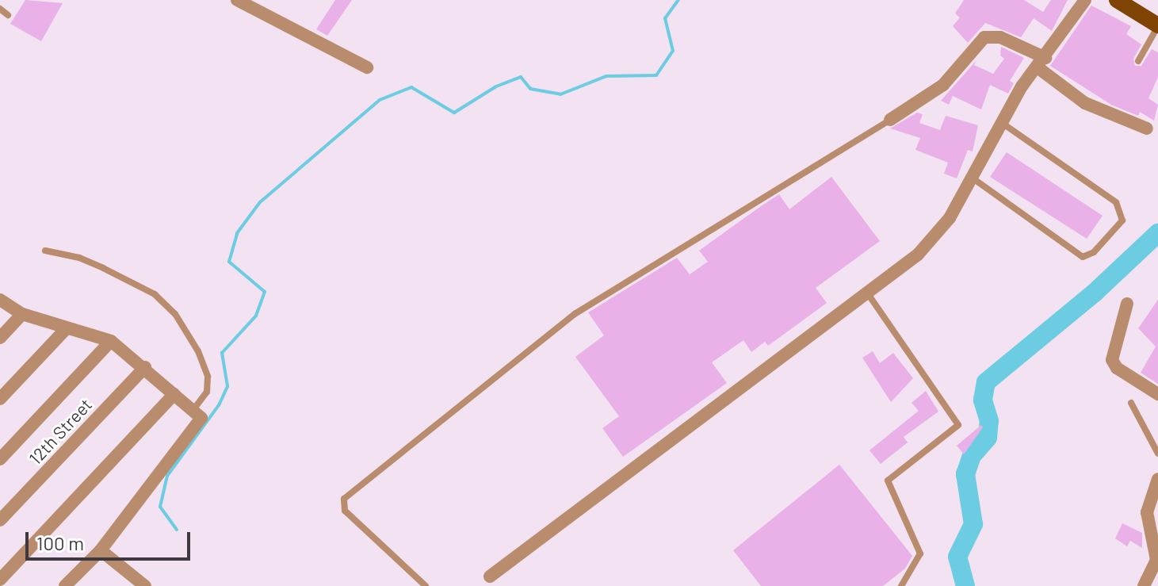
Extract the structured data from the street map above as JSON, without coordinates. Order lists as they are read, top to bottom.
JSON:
{
  "streets": {
    "street": ["12th Street"]
  },
  "scale_bar": "100 m"
}
